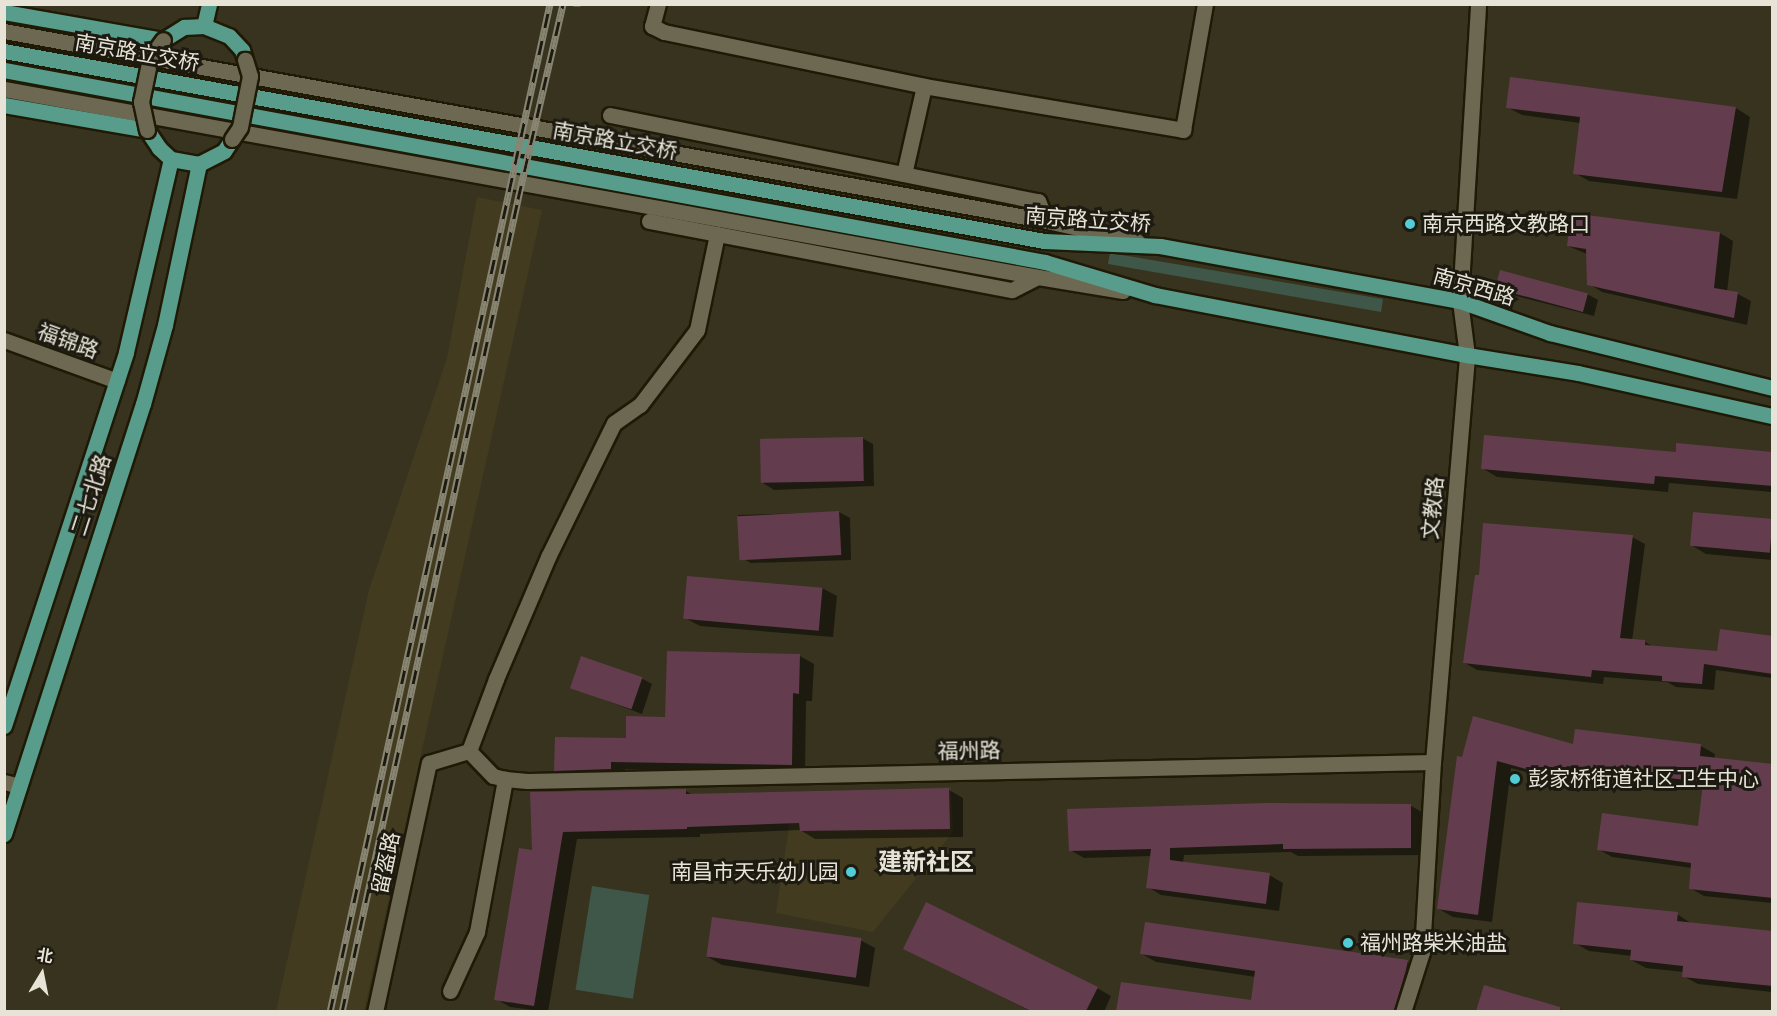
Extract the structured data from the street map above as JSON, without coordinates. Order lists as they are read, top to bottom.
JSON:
{
  "streets": {
    "main road": ["南京路立交桥", "南京西路", "二七北路"],
    "street": [
      "福锦路",
      "文教路",
      "福州路",
      "留盔路"
    ]
  },
  "crossings": [
    ["南京路立交桥", "南京西路"],
    ["南京西路", "文教路"],
    ["福锦路", "二七北路"],
    ["文教路", "福州路"]
  ],
  "districts": ["建新社区"],
  "places": [
    "南京西路文教路口",
    "彭家桥街道社区卫生中心",
    "南昌市天乐幼儿园",
    "福州路柴米油盐"
  ],
  "north": "top"
}
